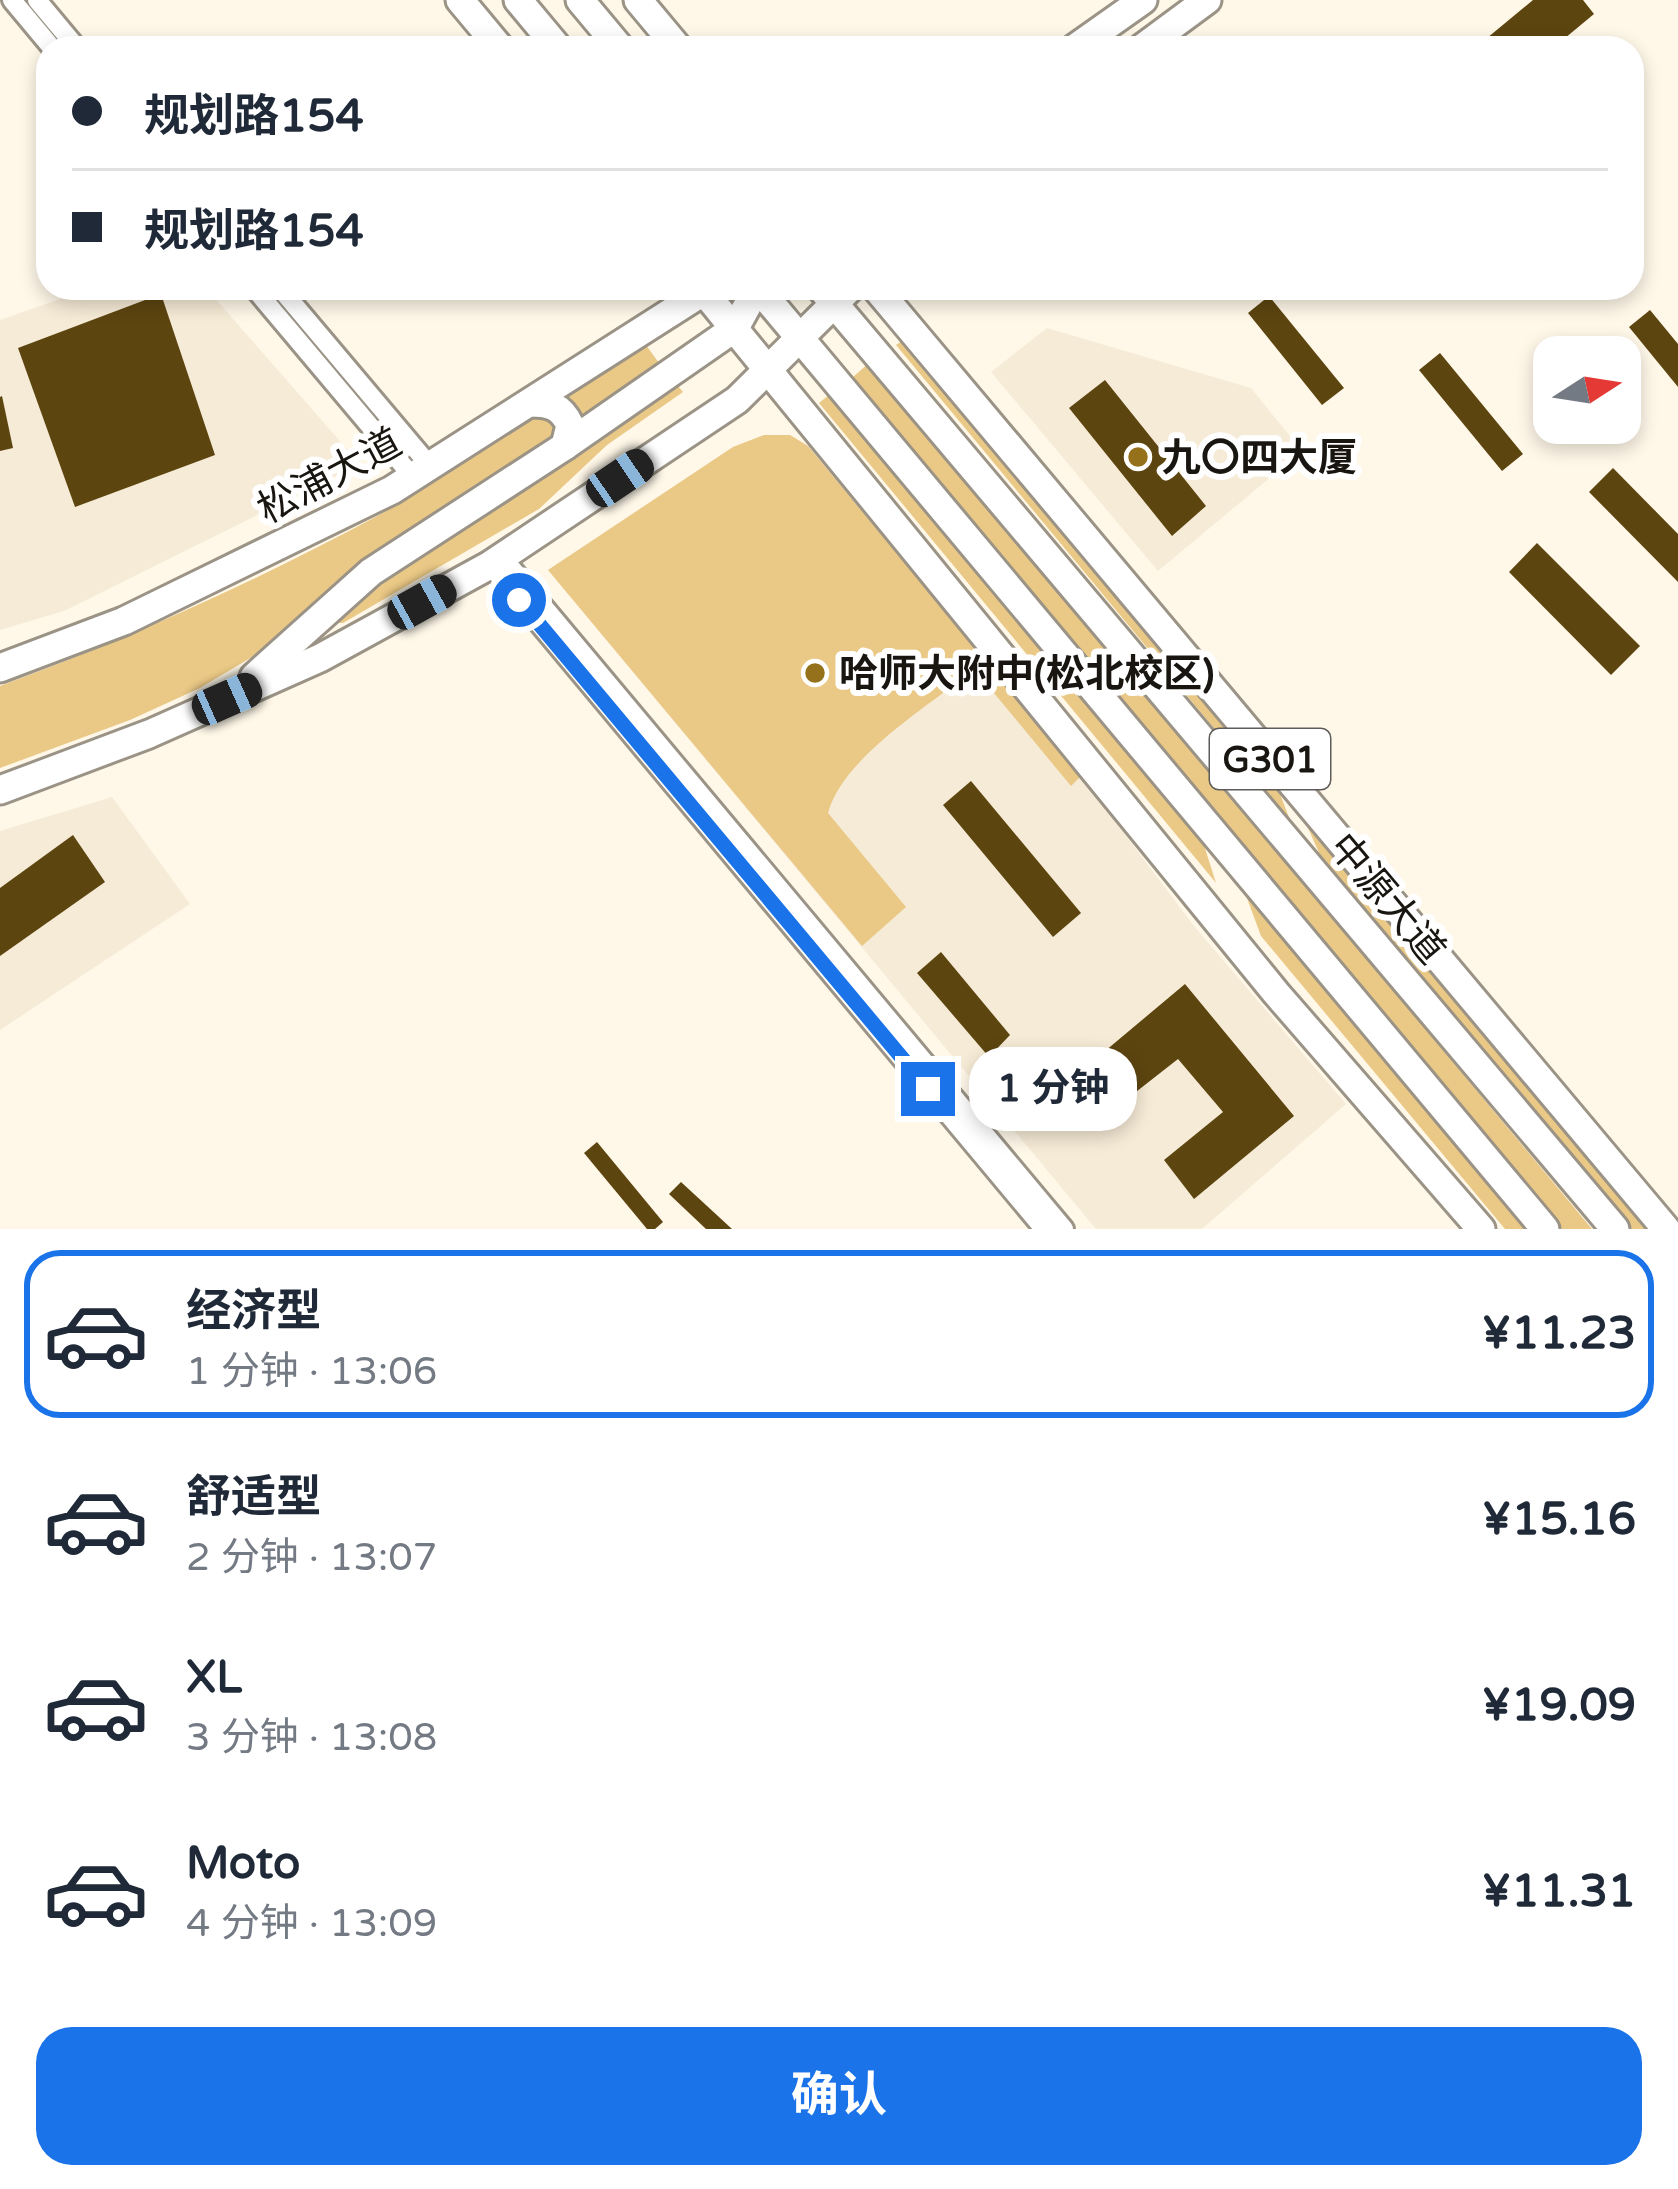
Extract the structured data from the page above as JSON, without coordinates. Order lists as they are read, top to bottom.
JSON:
{
  "streets": {
    "highway": ["松浦大道", "G301", "中源大道"]
  },
  "places": ["九〇四大厦", "哈师大附中(松北校区)"],
  "north": "right",
  "page": {
    "banner": ["规划路154", "规划路154"],
    "bubble": "1 分钟",
    "list": [
      {
        "name": "经济型",
        "note": "1 分钟 · 13:06",
        "value": "¥11.23"
      },
      {
        "name": "舒适型",
        "note": "2 分钟 · 13:07",
        "value": "¥15.16"
      },
      {
        "name": "XL",
        "note": "3 分钟 · 13:08",
        "value": "¥19.09"
      },
      {
        "name": "Moto",
        "note": "4 分钟 · 13:09",
        "value": "¥11.31"
      }
    ],
    "buttons": "确认"
  }
}
